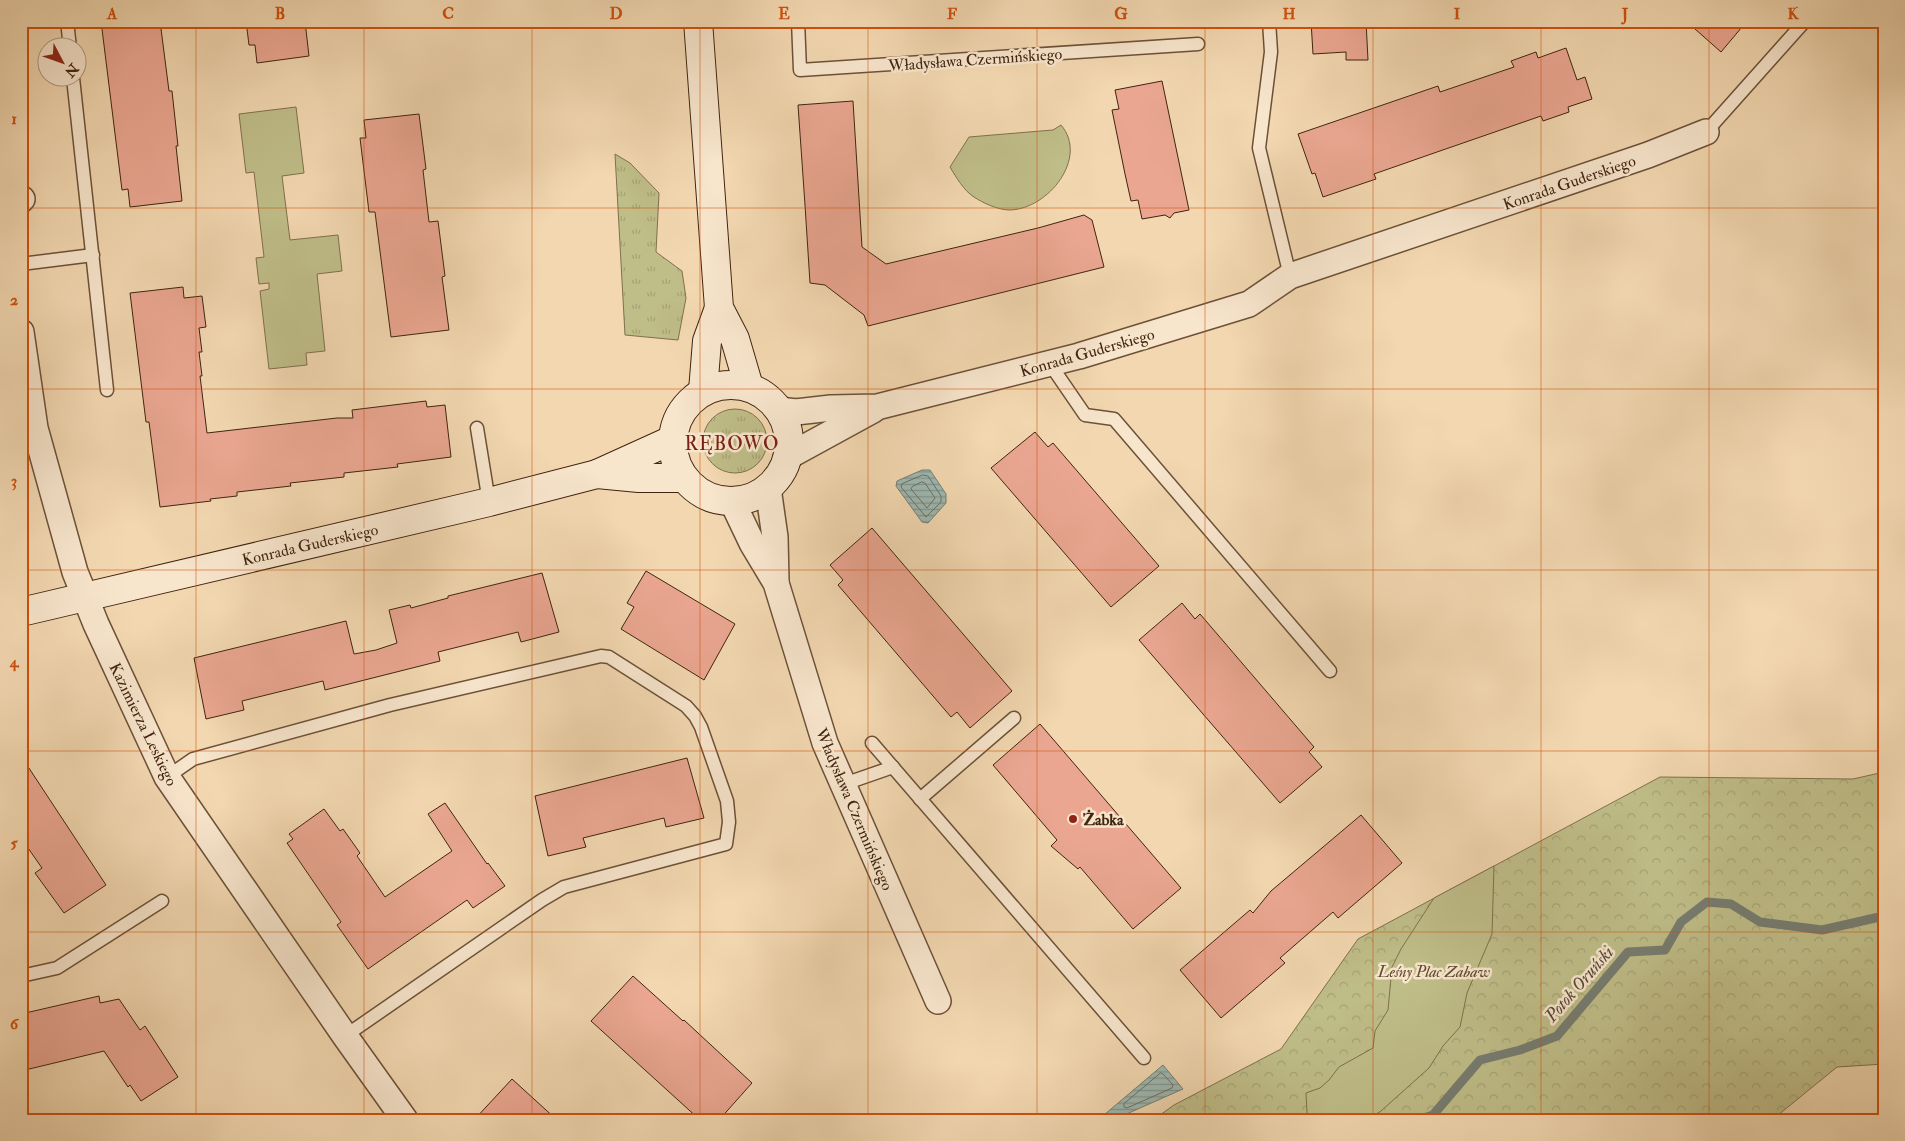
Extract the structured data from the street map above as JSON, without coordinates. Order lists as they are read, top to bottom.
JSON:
{
  "streets": {
    "street": ["Władysława Czermińskiego", "Konrada Guderskiego", "Kazimierza Leskiego"]
  },
  "crossings": [
    ["Władysława Czermińskiego", "Konrada Guderskiego"],
    ["Konrada Guderskiego", "Kazimierza Leskiego"]
  ],
  "districts": ["RĘBOWO"],
  "water": ["Potok Oruński"],
  "parks": ["Leśny Plac Zabaw"],
  "places": ["Żabka"],
  "north": "bottom right",
  "grid": {
    "columns": [
      "A",
      "B",
      "C",
      "D",
      "E",
      "F",
      "G",
      "H",
      "I",
      "J",
      "K"
    ],
    "rows": [
      "1",
      "2",
      "3",
      "4",
      "5",
      "6"
    ]
  }
}
